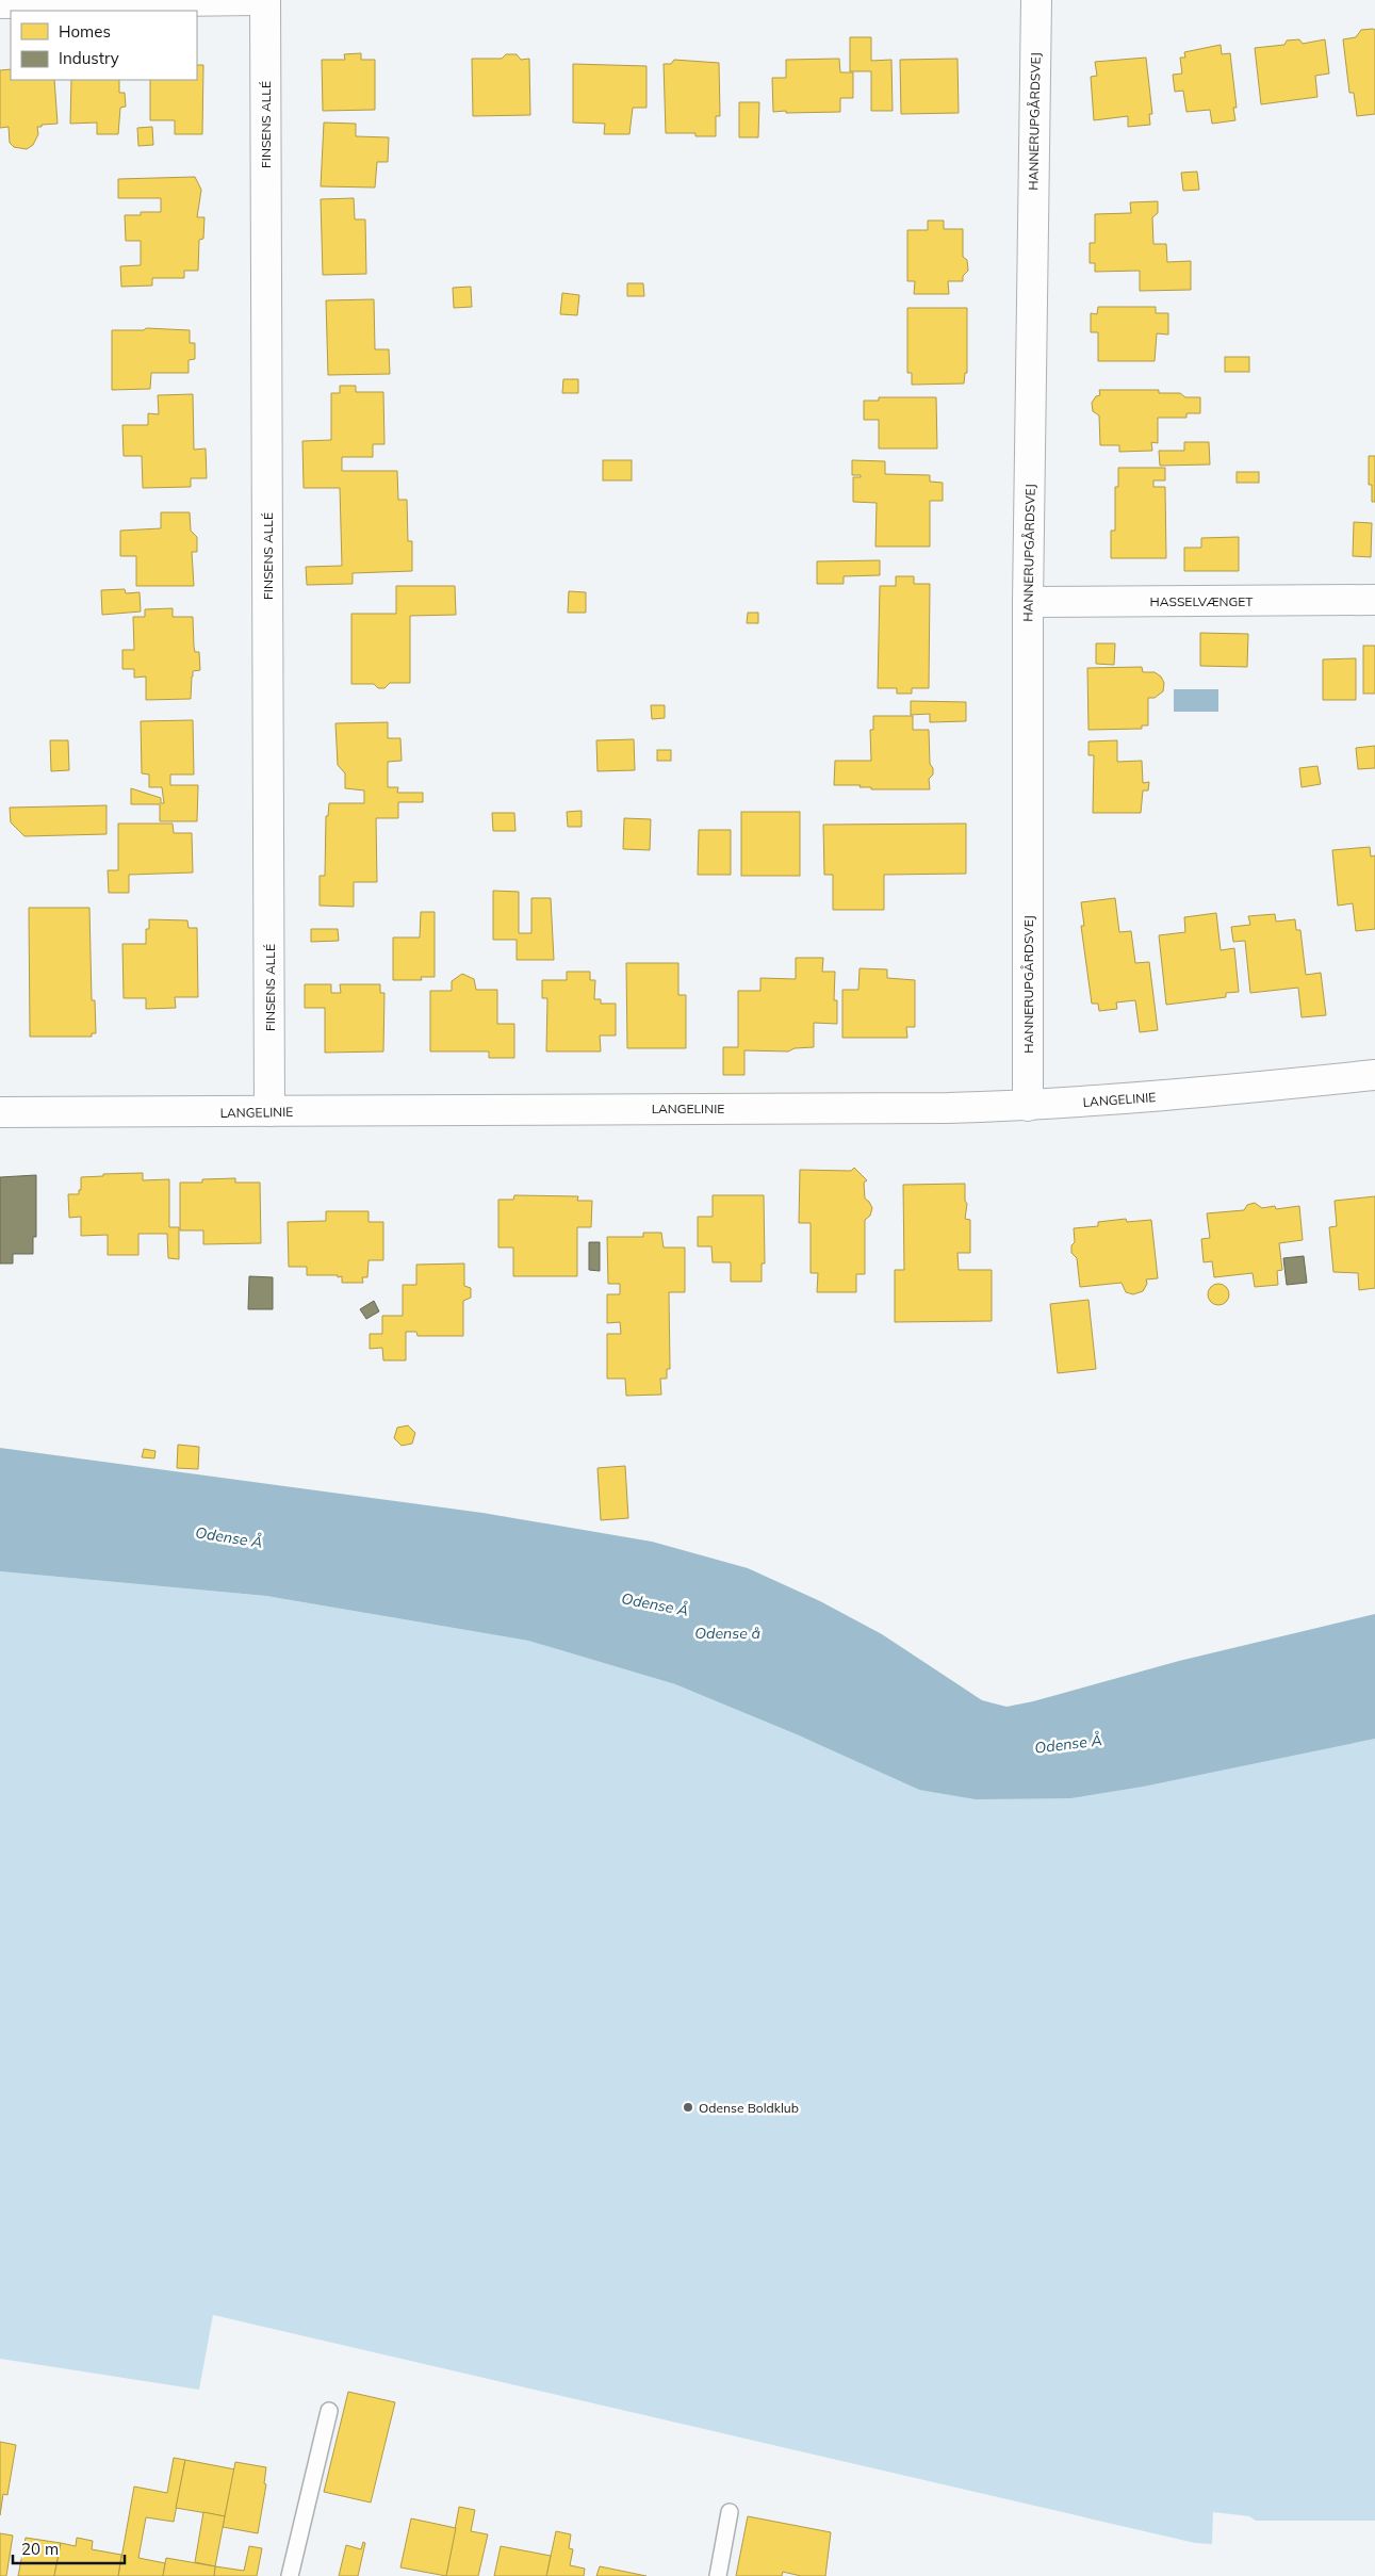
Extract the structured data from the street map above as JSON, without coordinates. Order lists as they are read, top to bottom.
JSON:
{
  "streets": {
    "street": [
      "HANNERUPGÅRDSVEJ",
      "FINSENS ALLÉ",
      "HASSELVÆNGET",
      "LANGELINIE"
    ]
  },
  "crossings": [
    ["HANNERUPGÅRDSVEJ", "HASSELVÆNGET"],
    ["HANNERUPGÅRDSVEJ", "LANGELINIE"],
    ["FINSENS ALLÉ", "LANGELINIE"]
  ],
  "water": ["Odense Å", "Odense å"],
  "places": ["Odense Boldklub"],
  "legend": ["Homes", "Industry"],
  "scale_bar": "20 m"
}
